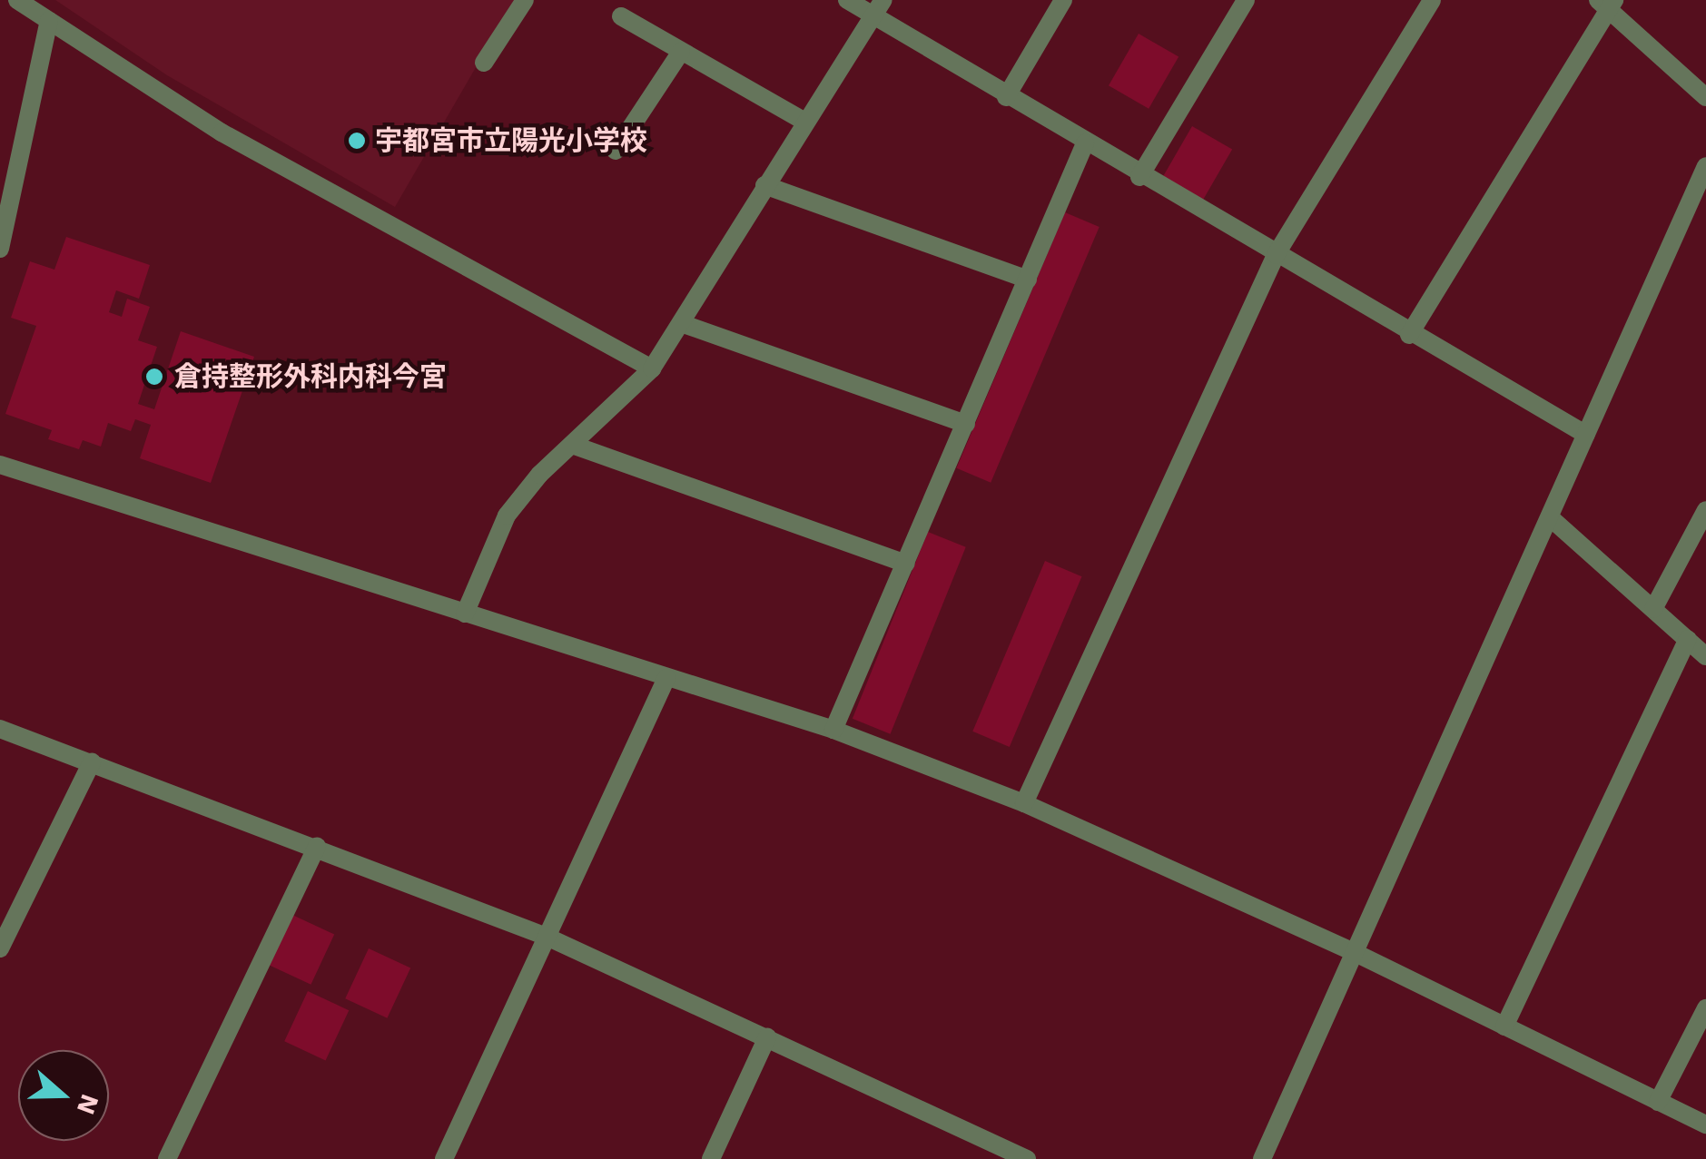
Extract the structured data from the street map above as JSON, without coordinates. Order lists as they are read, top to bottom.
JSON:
{
  "places": ["宇都宮市立陽光小学校", "倉持整形外科内科今宮"],
  "north": "right"
}
